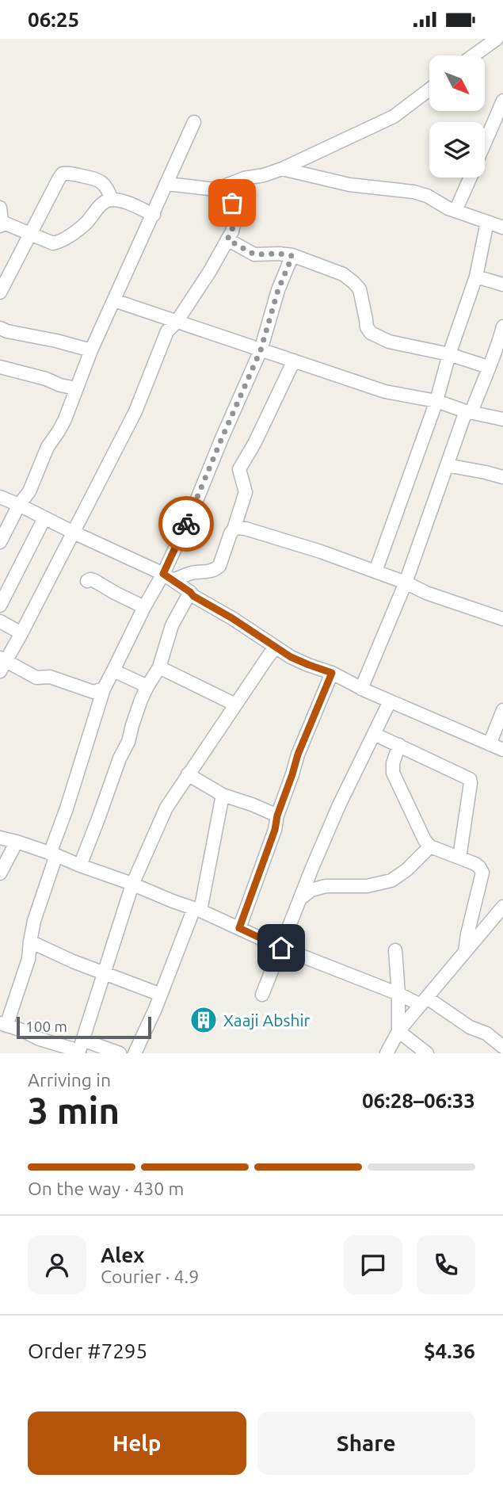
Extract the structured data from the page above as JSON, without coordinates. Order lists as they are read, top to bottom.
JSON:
{
  "places": {
    "building": ["Xaaji Abshir"]
  },
  "scale_bar": "100 m",
  "north": "bottom right",
  "page": {
    "status": "06:25",
    "scale": "100 m",
    "heading": ["3 min", "Arriving in", "06:28–06:33"],
    "panel": [
      "Alex",
      "Courier · 4.9",
      "Order #7295",
      "$4.36"
    ],
    "bar": "On the way · 430 m",
    "buttons": ["Help", "Share"]
  }
}
